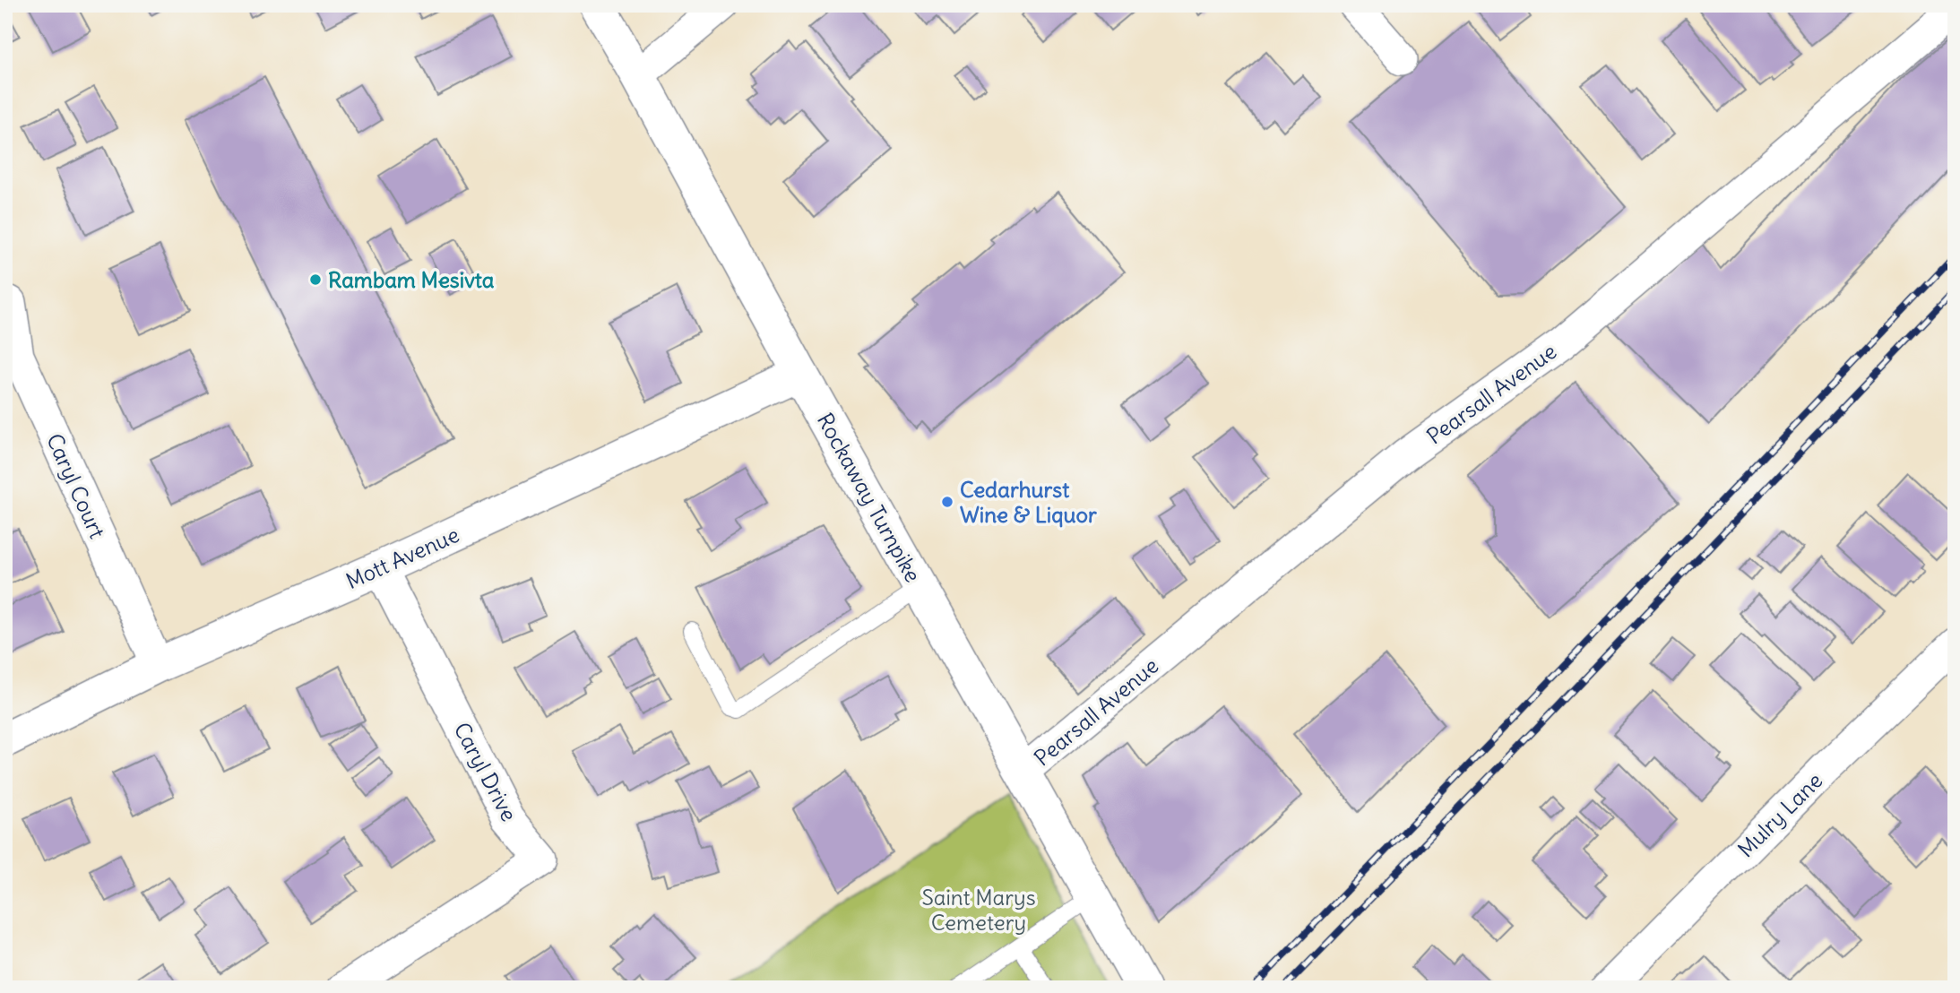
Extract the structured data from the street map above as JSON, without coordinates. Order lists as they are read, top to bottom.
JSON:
{
  "streets": {
    "main road": ["Rockaway Turnpike", "Mott Avenue"],
    "street": [
      "Pearsall Avenue",
      "Caryl Court",
      "Caryl Drive",
      "Mulry Lane"
    ]
  },
  "crossings": [
    ["Pearsall Avenue", "Rockaway Turnpike"],
    ["Caryl Court", "Mott Avenue"],
    ["Rockaway Turnpike", "Mott Avenue"],
    ["Mott Avenue", "Caryl Drive"]
  ],
  "parks": ["Saint Marys Cemetery"],
  "places": ["Rambam Mesivta", "Cedarhurst Wine & Liquor"]
}
